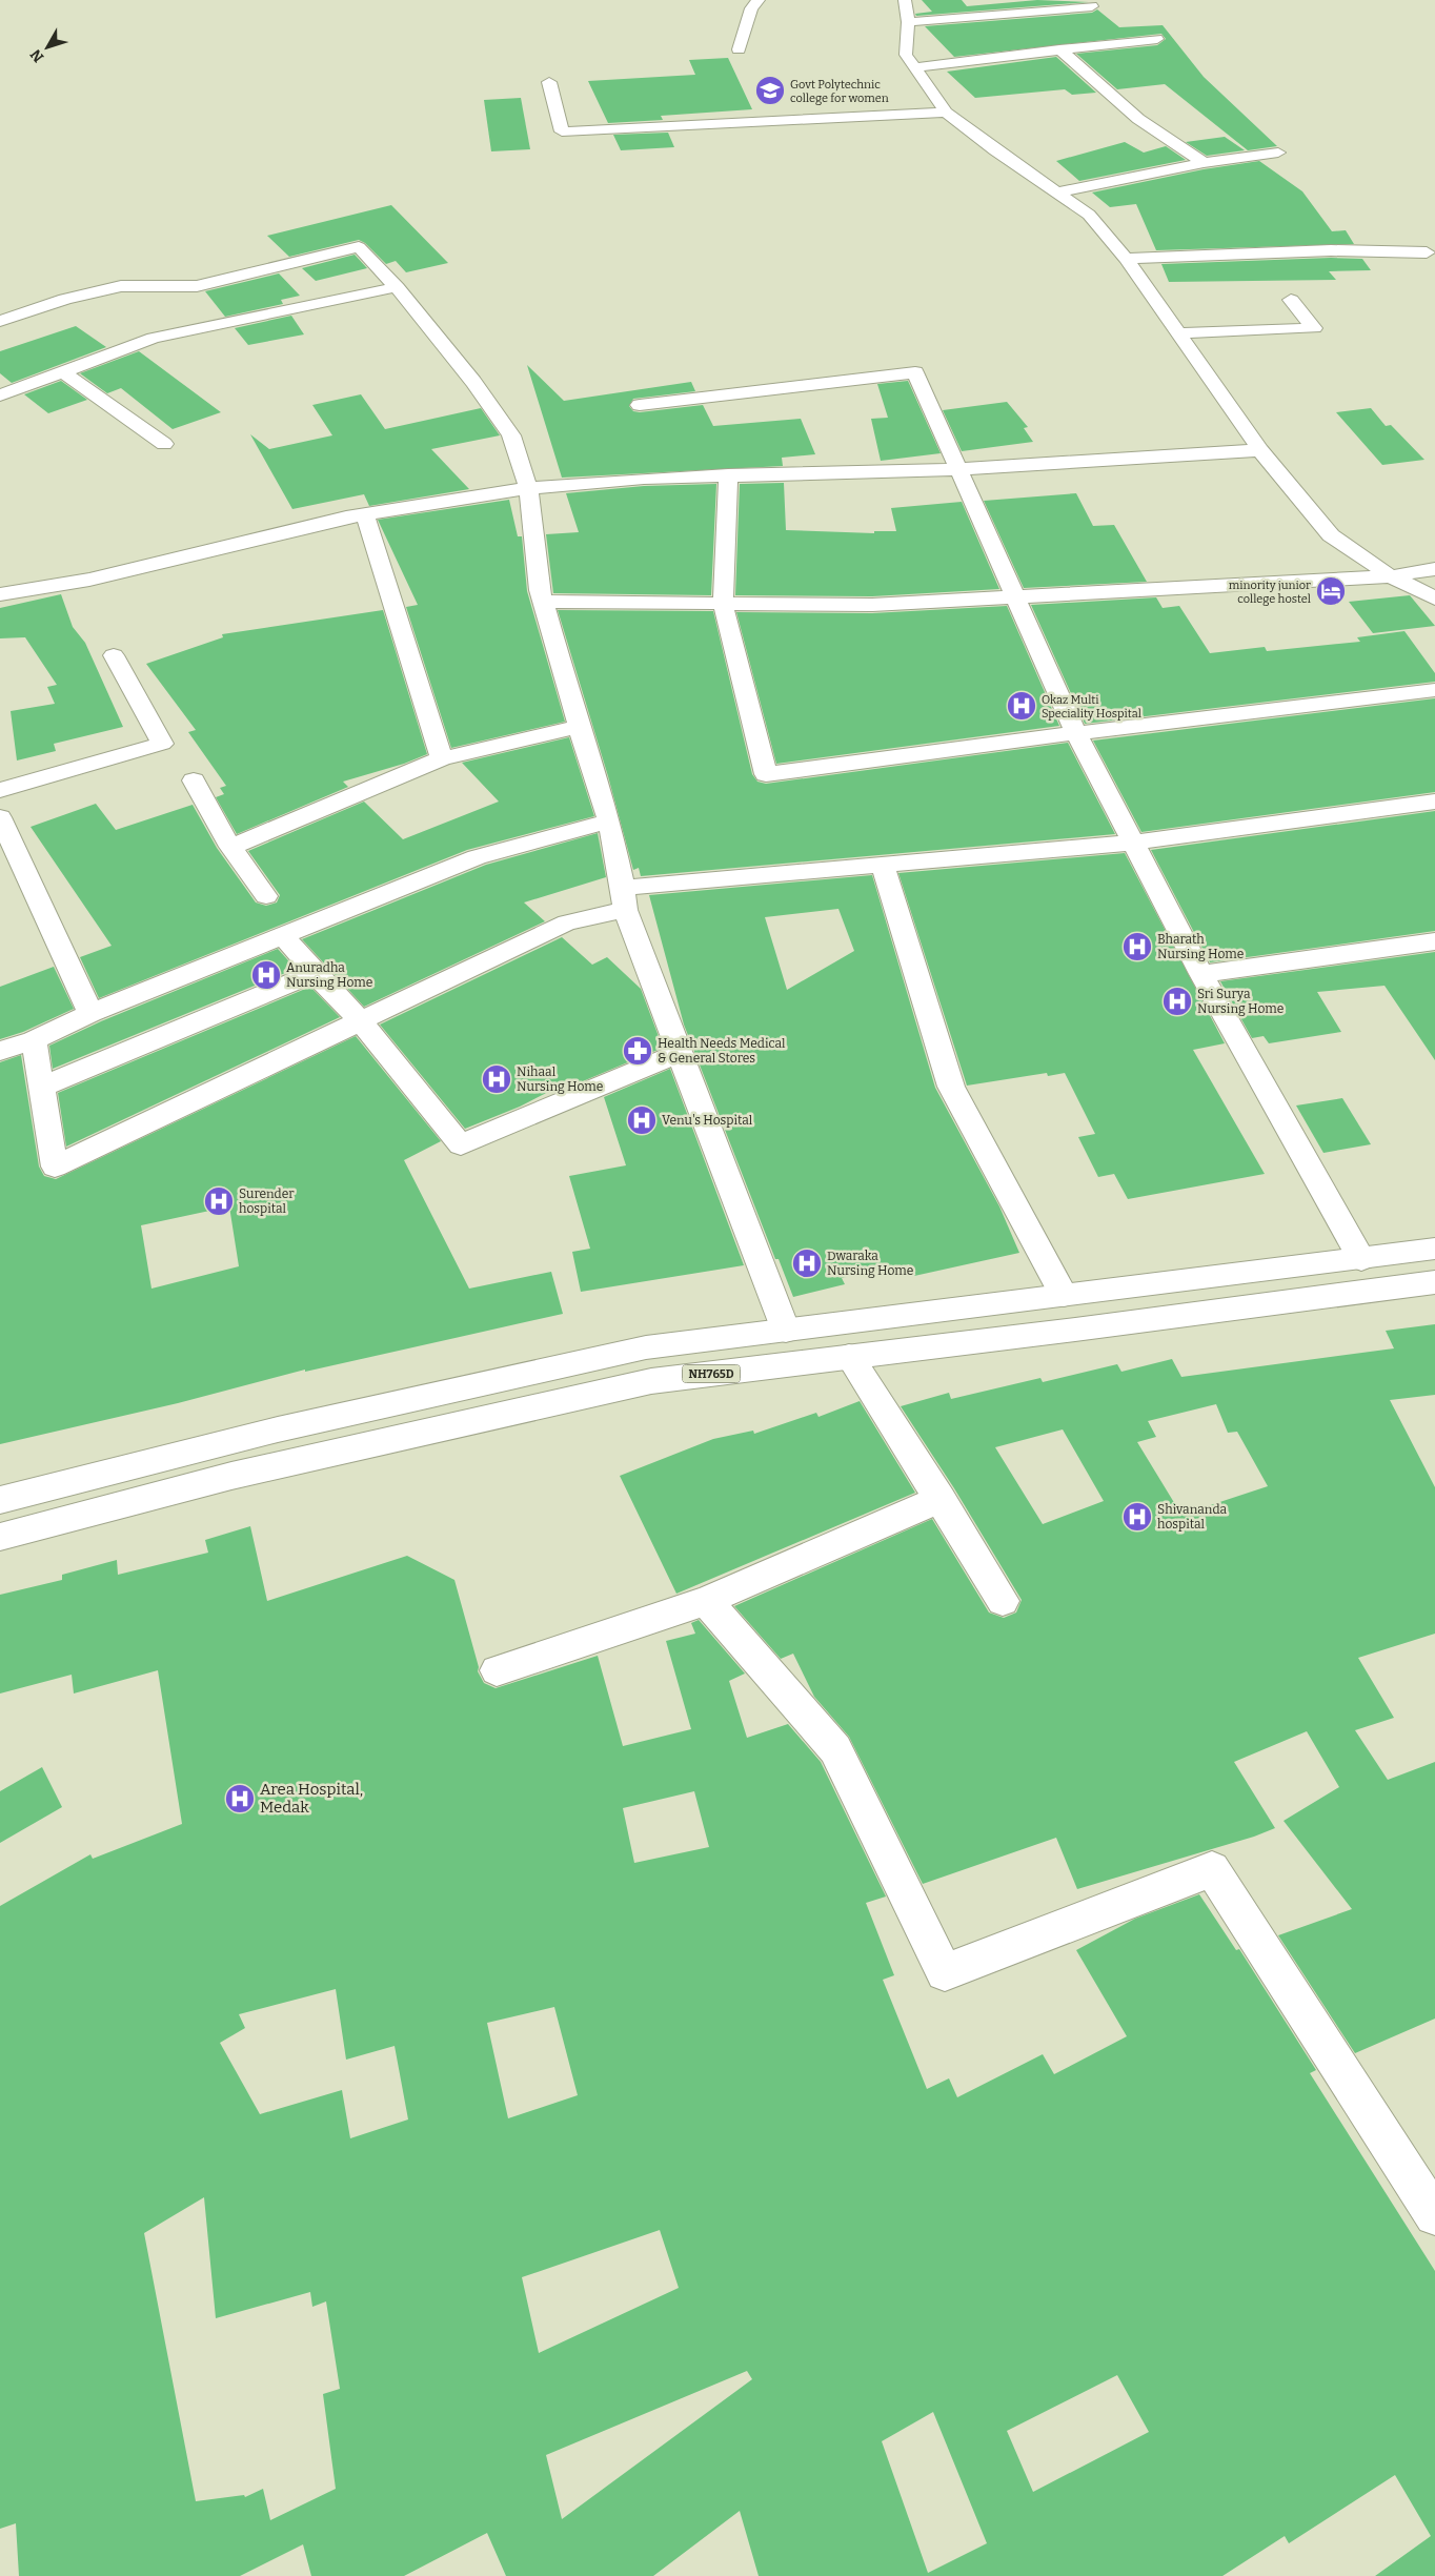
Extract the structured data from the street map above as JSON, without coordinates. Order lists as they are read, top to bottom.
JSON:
{
  "streets": {
    "main road": ["NH765D"]
  },
  "places": {
    "school or university": ["Govt Polytechnic college for women"],
    "hotel": ["minority junior college hostel"],
    "hospital": [
      "Okaz Multi Speciality Hospital",
      "Bharath Nursing Home",
      "Anuradha Nursing Home",
      "Sri Surya Nursing Home",
      "Nihaal Nursing Home",
      "Venu's Hospital",
      "Surender hospital",
      "Dwaraka Nursing Home",
      "Shivananda hospital",
      "Area Hospital, Medak"
    ],
    "pharmacy": ["Health Needs Medical & General Stores"]
  },
  "north": "bottom left"
}
